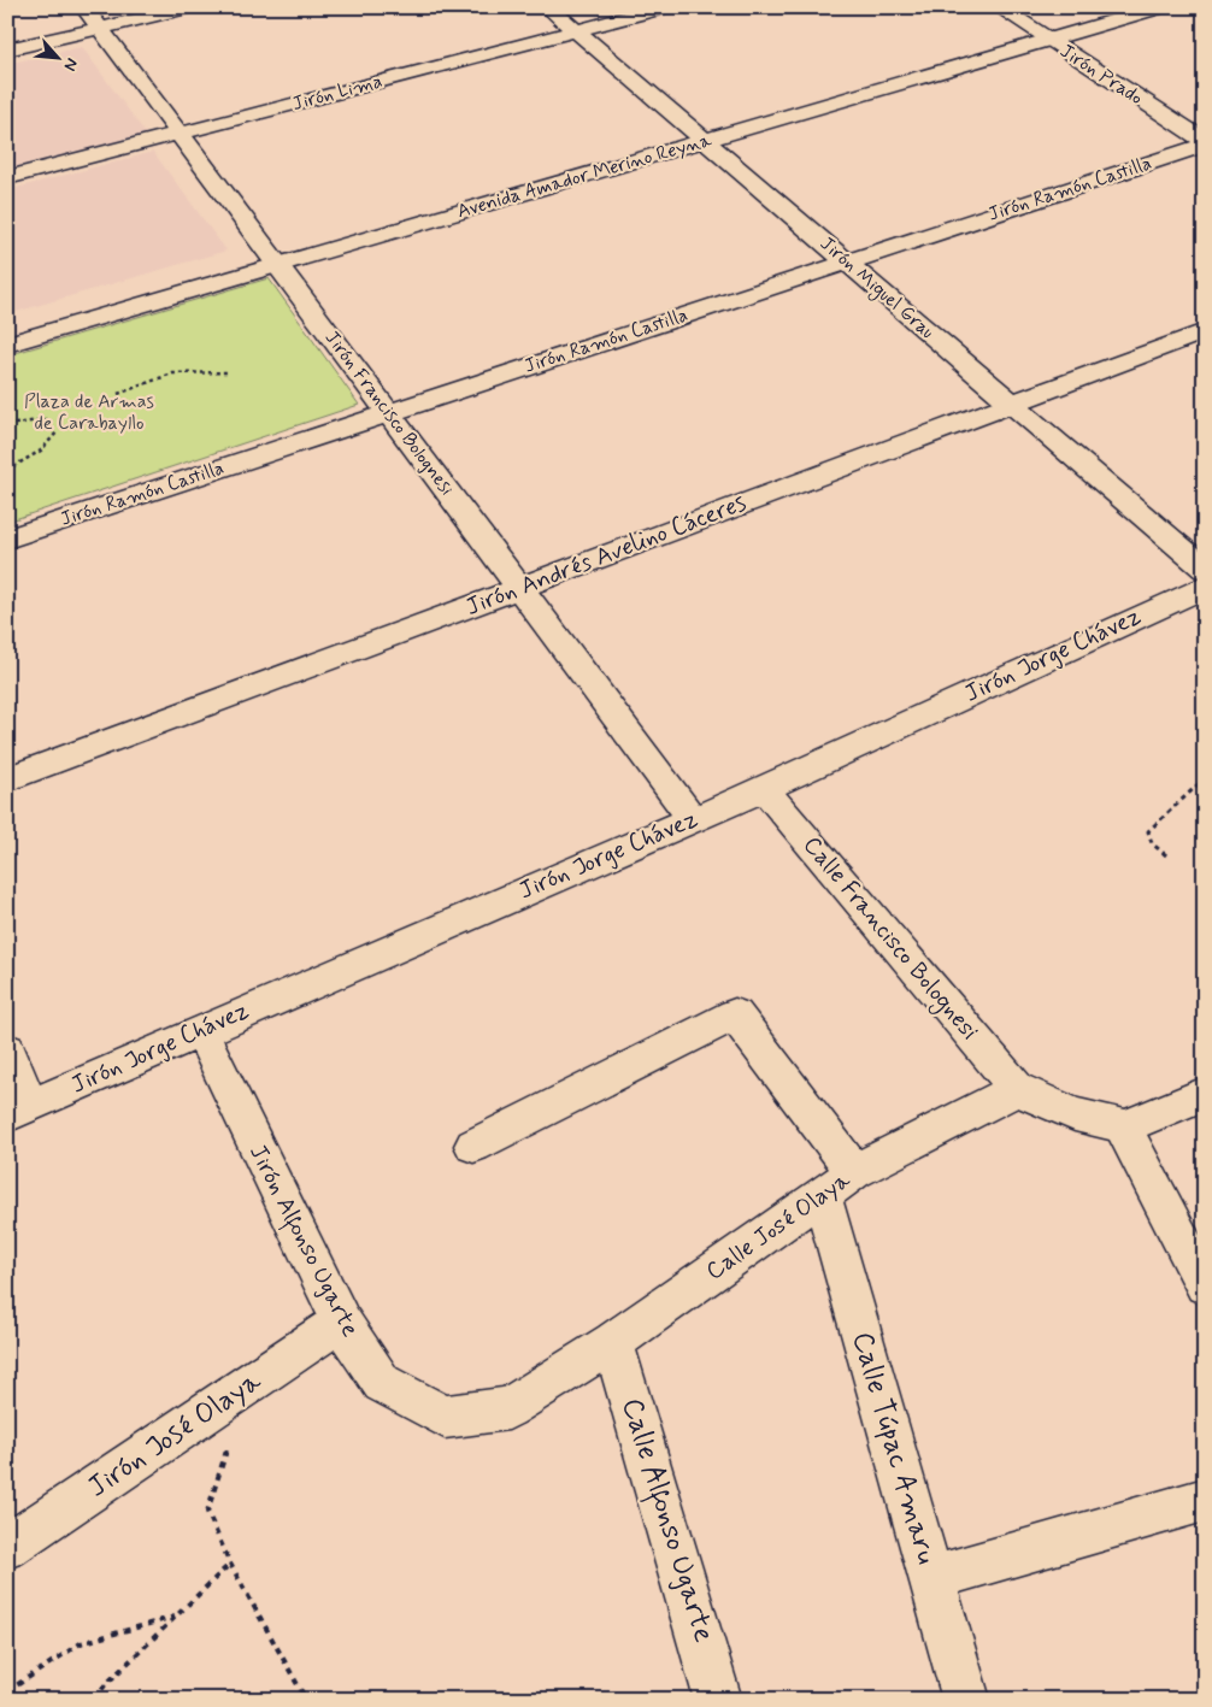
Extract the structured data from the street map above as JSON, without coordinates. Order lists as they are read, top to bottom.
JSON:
{
  "streets": {
    "street": [
      "Jirón Prado",
      "Jirón Lima",
      "Avenida Amador Merino Reyna",
      "Jirón Ramón Castilla",
      "Jirón Miguel Grau",
      "Jirón Francisco Bolognesi",
      "Jirón Andrés Avelino Cáceres",
      "Jirón Jorge Chávez",
      "Calle Francisco Bolognesi",
      "Calle José Olaya",
      "Jirón Alfonso Ugarte",
      "Jirón José Olaya",
      "Calle Túpac Amaru",
      "Calle Alfonso Ugarte"
    ]
  },
  "crossings": [
    ["Jirón Prado", "Avenida Amador Merino Reyna"],
    ["Jirón Prado", "Jirón Ramón Castilla"],
    ["Jirón Lima", "Jirón Miguel Grau"],
    ["Jirón Lima", "Jirón Francisco Bolognesi"],
    ["Avenida Amador Merino Reyna", "Jirón Miguel Grau"],
    ["Avenida Amador Merino Reyna", "Jirón Francisco Bolognesi"],
    ["Jirón Ramón Castilla", "Jirón Miguel Grau"],
    ["Jirón Ramón Castilla", "Jirón Francisco Bolognesi"],
    ["Jirón Miguel Grau", "Jirón Andrés Avelino Cáceres"],
    ["Jirón Francisco Bolognesi", "Jirón Andrés Avelino Cáceres"],
    ["Jirón Francisco Bolognesi", "Jirón Jorge Chávez"],
    ["Jirón Jorge Chávez", "Calle Francisco Bolognesi"],
    ["Jirón Jorge Chávez", "Jirón Alfonso Ugarte"],
    ["Calle Francisco Bolognesi", "Calle José Olaya"],
    ["Calle José Olaya", "Jirón Alfonso Ugarte"],
    ["Calle José Olaya", "Calle Túpac Amaru"],
    ["Calle José Olaya", "Calle Alfonso Ugarte"],
    ["Jirón Alfonso Ugarte", "Jirón José Olaya"]
  ],
  "parks": ["Plaza de Armas de Carabayllo"],
  "north": "bottom right"
}
